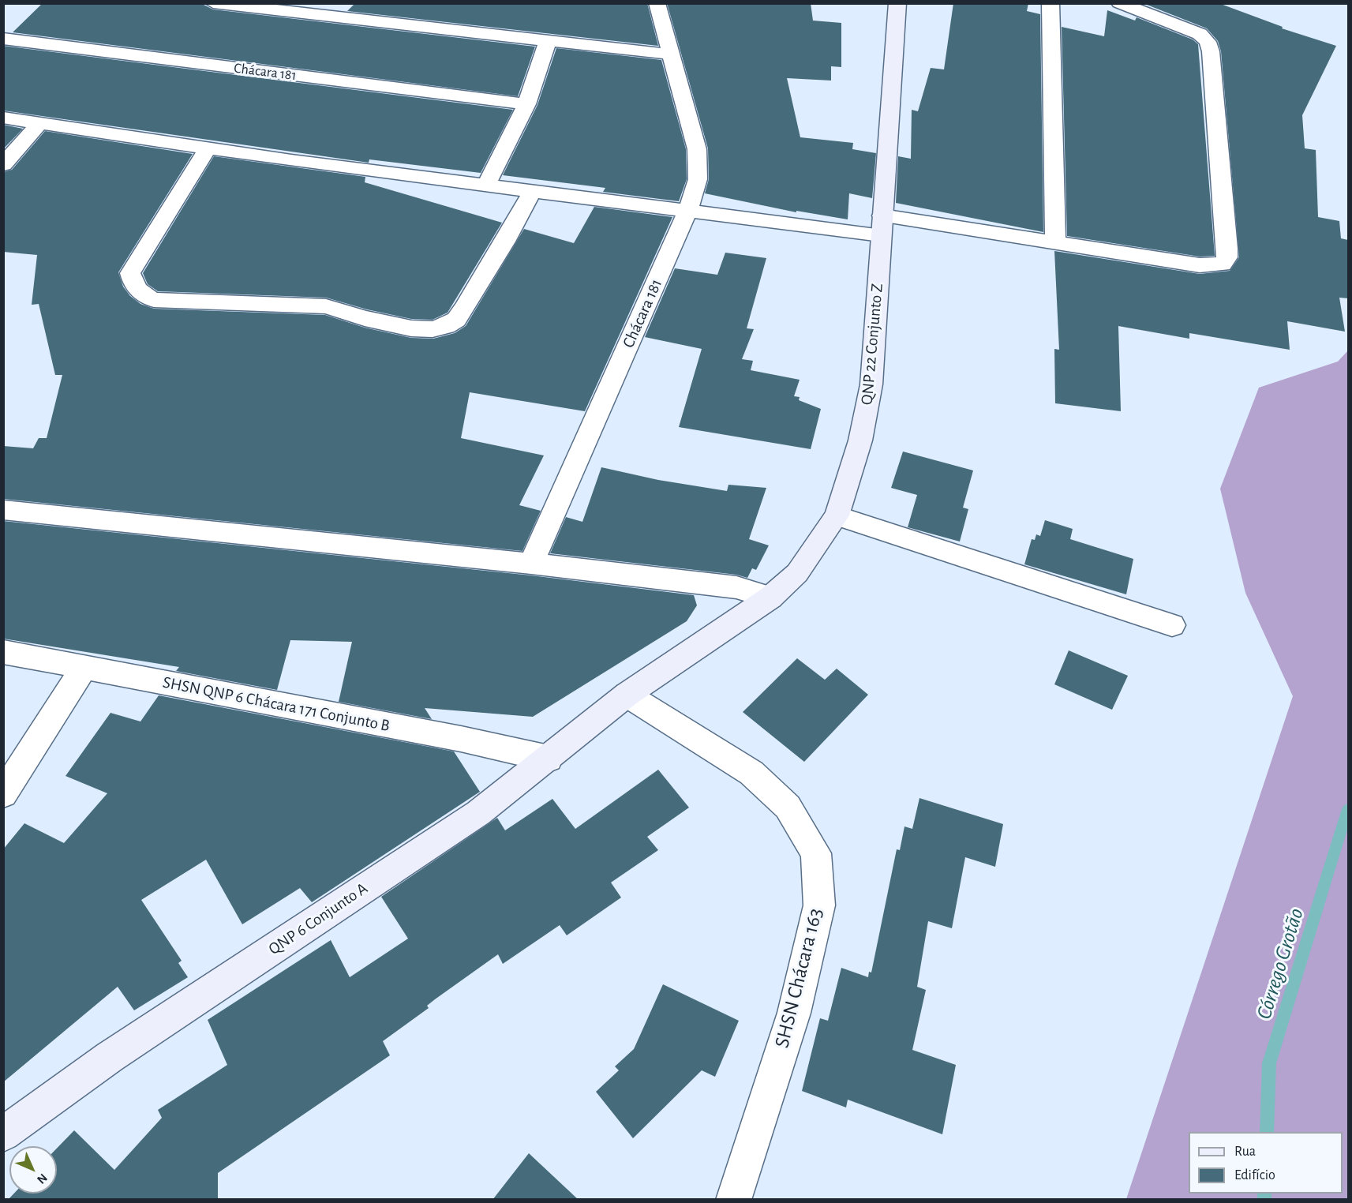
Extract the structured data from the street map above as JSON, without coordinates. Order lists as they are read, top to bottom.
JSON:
{
  "streets": {
    "street": [
      "Chácara 181",
      "QNP 22 Conjunto Z",
      "SHSN QNP 6 Chácara 171 Conjunto B",
      "QNP 6 Conjunto A",
      "SHSN Chácara 163"
    ]
  },
  "crossings": [
    ["QNP 22 Conjunto Z", "QNP 6 Conjunto A"],
    ["QNP 22 Conjunto Z", "SHSN Chácara 163"],
    ["SHSN QNP 6 Chácara 171 Conjunto B", "QNP 6 Conjunto A"],
    ["QNP 6 Conjunto A", "SHSN Chácara 163"]
  ],
  "water": ["Córrego Grotão"],
  "legend": ["Rua", "Edifício"],
  "north": "bottom right"
}
